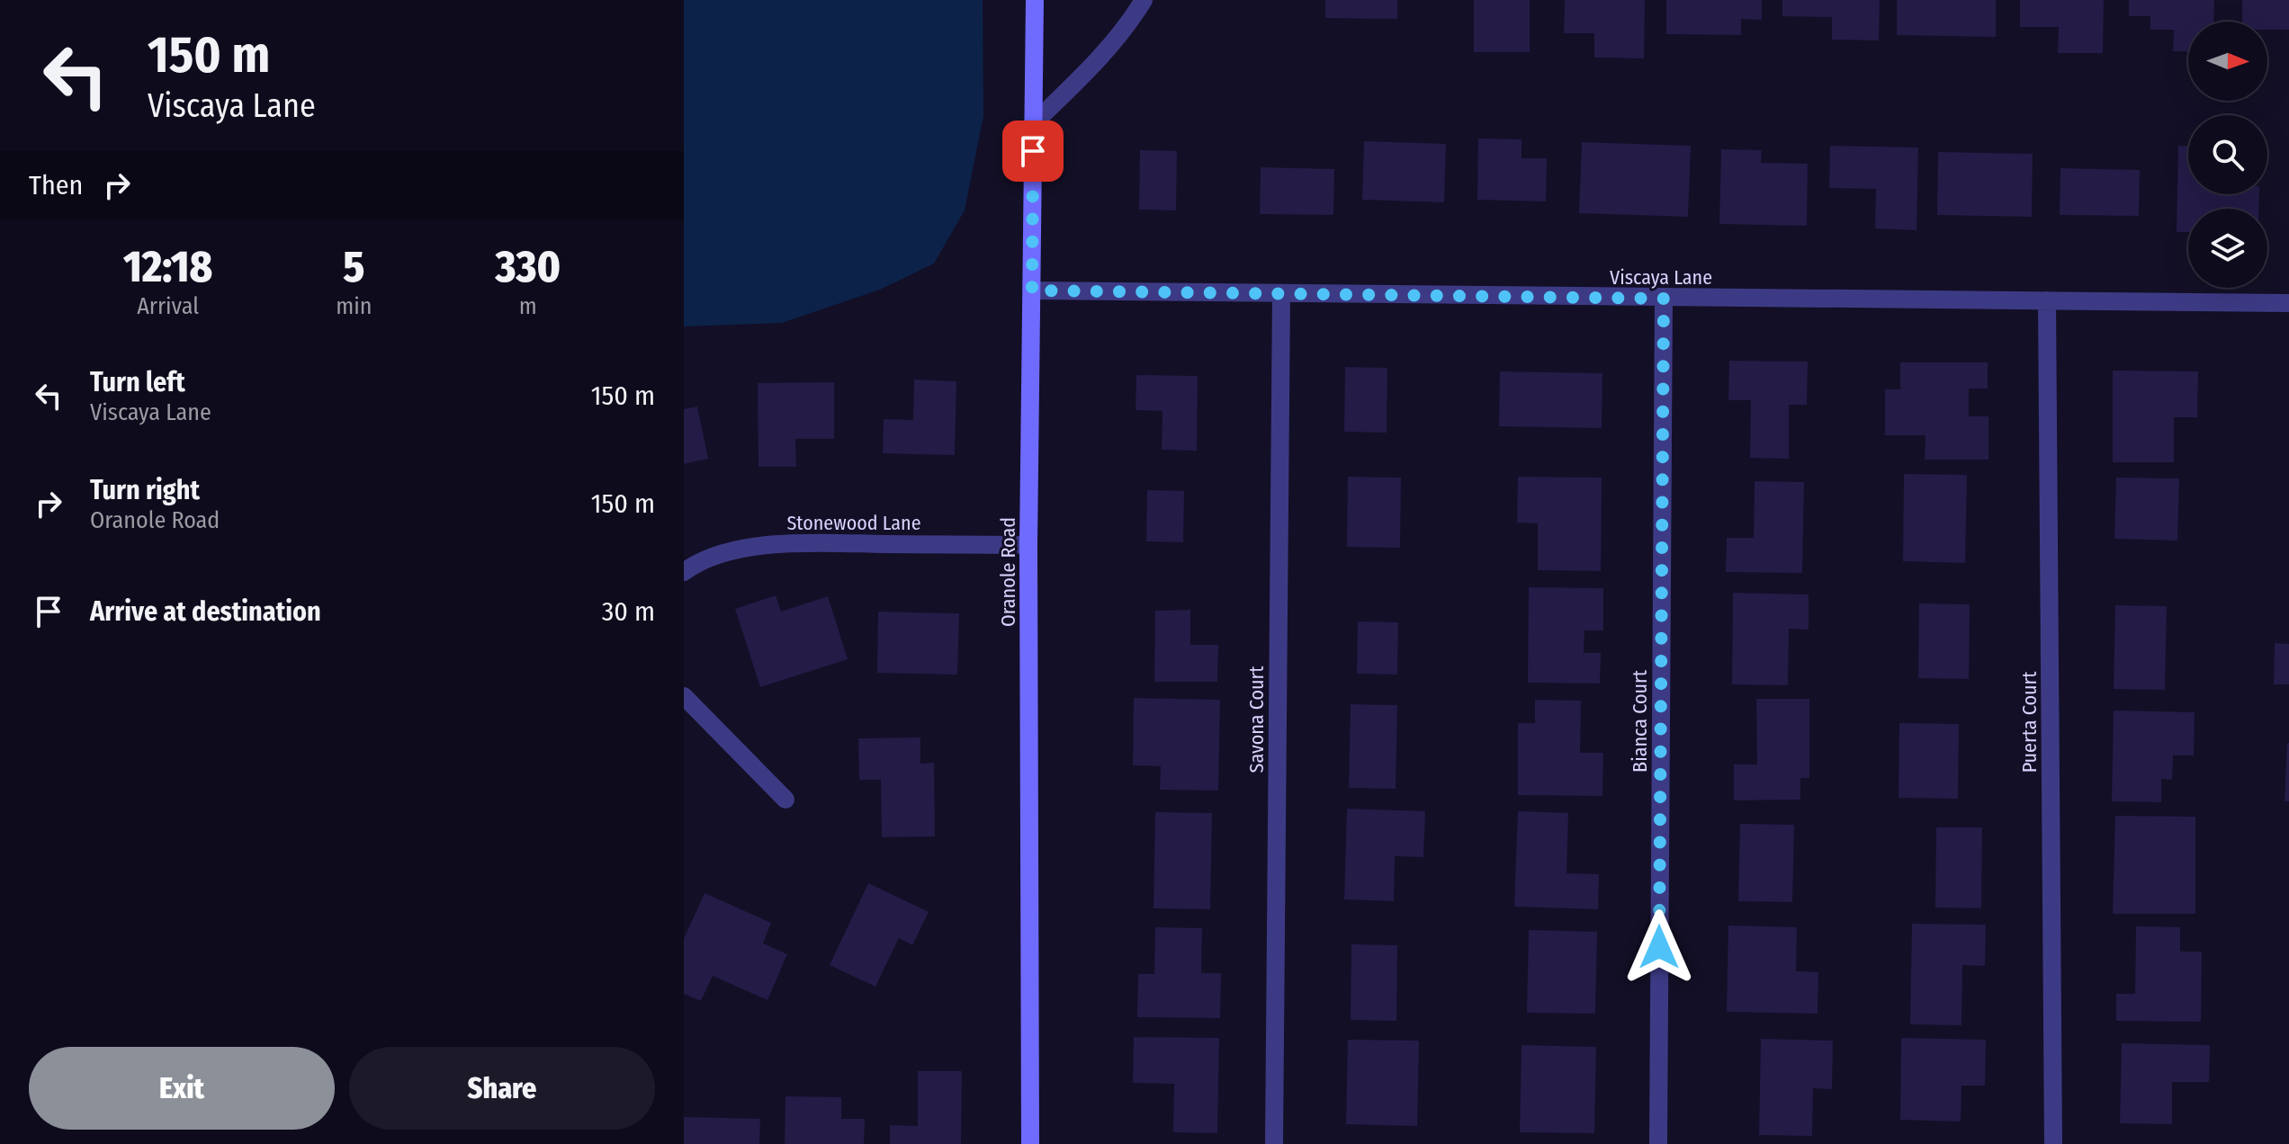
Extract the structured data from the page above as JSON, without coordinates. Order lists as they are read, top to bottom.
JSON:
{
  "streets": {
    "street": [
      "Viscaya Lane",
      "Stonewood Lane",
      "Oranole Road",
      "Savona Court",
      "Bianca Court",
      "Puerta Court"
    ]
  },
  "crossings": [
    ["Viscaya Lane", "Oranole Road"],
    ["Viscaya Lane", "Savona Court"],
    ["Viscaya Lane", "Bianca Court"],
    ["Viscaya Lane", "Puerta Court"],
    ["Stonewood Lane", "Oranole Road"]
  ],
  "north": "right",
  "page": {
    "turn": ["150 m", "Viscaya Lane"],
    "then": "Then",
    "eta": [
      "12:18",
      "Arrival",
      "5",
      "min",
      "330",
      "m"
    ],
    "list": [
      {
        "name": "Turn left",
        "note": "Viscaya Lane",
        "value": "150 m"
      },
      {
        "name": "Turn right",
        "note": "Oranole Road",
        "value": "150 m"
      },
      {
        "name": "Arrive at destination",
        "value": "30 m"
      }
    ],
    "buttons": ["Exit", "Share"]
  }
}
